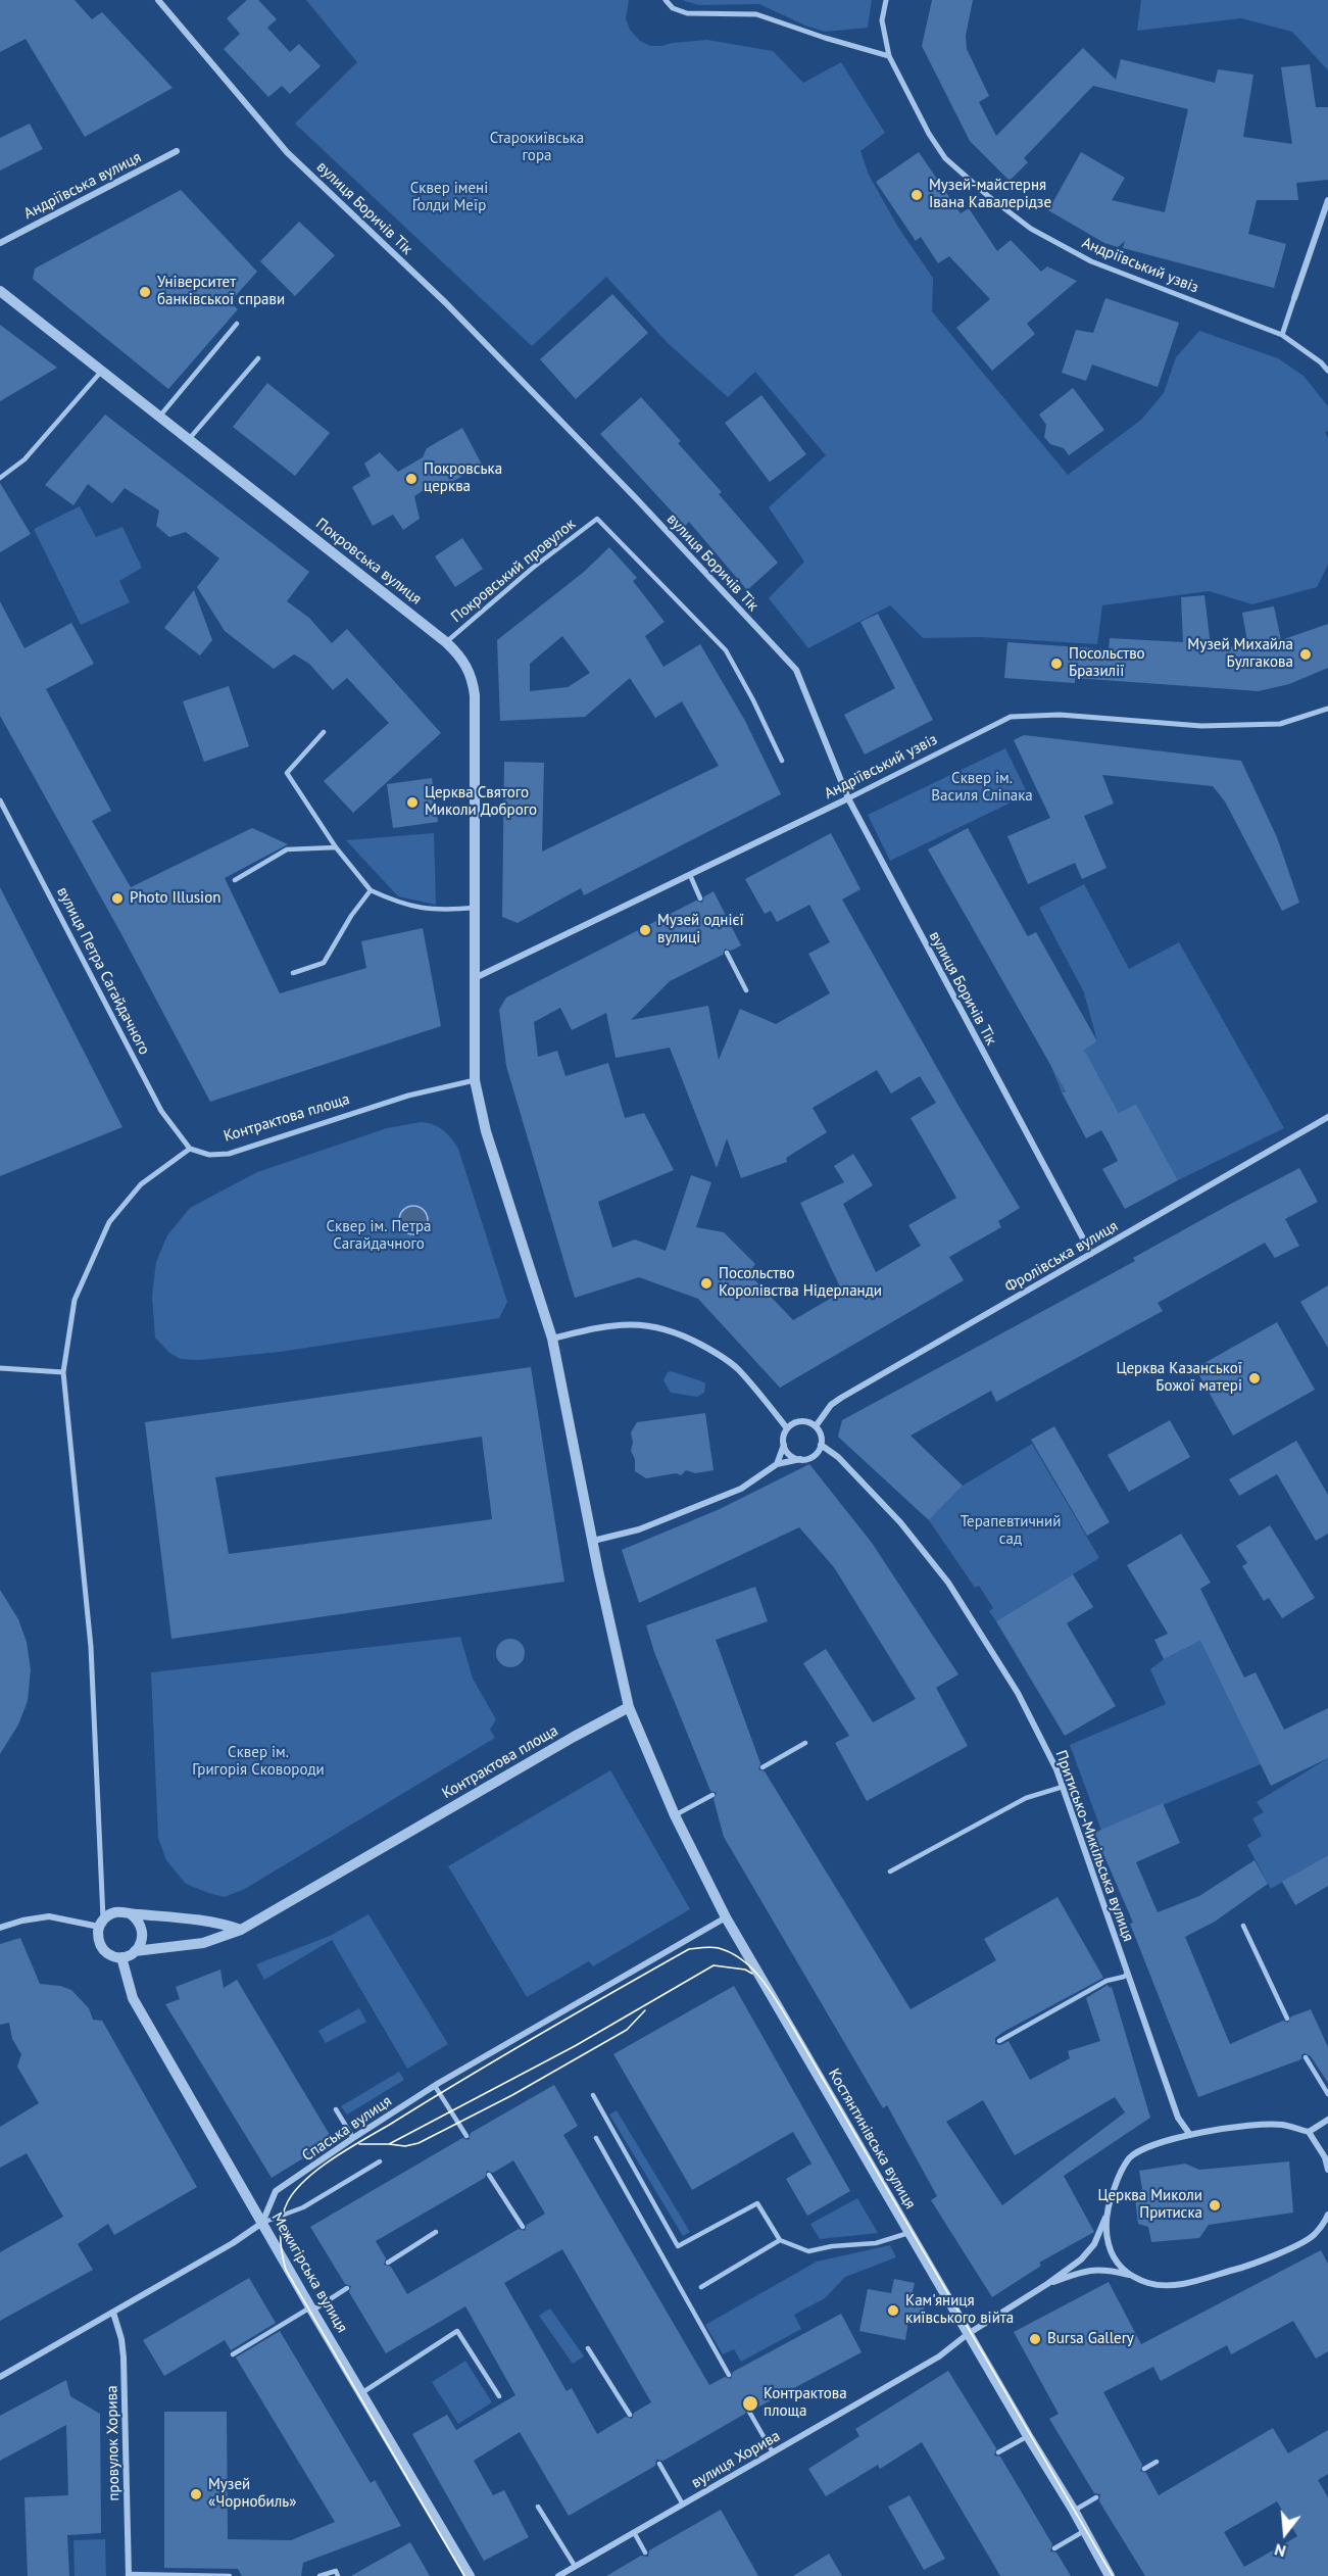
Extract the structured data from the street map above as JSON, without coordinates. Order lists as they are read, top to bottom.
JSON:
{
  "streets": {
    "street": [
      "Андріївська вулиця",
      "вулиця Боричів Тік",
      "Андріївський узвіз",
      "Покровська вулиця",
      "вулиця Петра Сагайдачного",
      "Контрактова площа",
      "Фролівська вулиця",
      "Притисько-Микільська вулиця",
      "Спаська вулиця",
      "Костянтинівська вулиця",
      "Межигірська вулиця",
      "провулок Хорива",
      "вулиця Хорива"
    ],
    "lane": ["Покровський провулок"]
  },
  "crossings": [
    ["вулиця Боричів Тік", "Андріївський узвіз"],
    ["вулиця Боричів Тік", "Фролівська вулиця"],
    ["Андріївський узвіз", "Покровська вулиця"],
    ["Покровська вулиця", "Покровський провулок"],
    ["вулиця Петра Сагайдачного", "Контрактова площа"],
    ["Контрактова площа", "Костянтинівська вулиця"],
    ["Контрактова площа", "Межигірська вулиця"],
    ["Фролівська вулиця", "Притисько-Микільська вулиця"],
    ["Притисько-Микільська вулиця", "вулиця Хорива"],
    ["Спаська вулиця", "Костянтинівська вулиця"],
    ["Спаська вулиця", "Межигірська вулиця"],
    ["Костянтинівська вулиця", "вулиця Хорива"]
  ],
  "parks": [
    "Старокиївська гора",
    "Сквер імені Ґолди Меїр",
    "Сквер ім. Василя Сліпака",
    "Сквер ім. Петра Сагайдачного",
    "Терапевтичний сад",
    "Сквер ім. Григорія Сковороди"
  ],
  "places": [
    "Музей-майстерня Івана Кавалерідзе",
    "Університет банківської справи",
    "Покровська церква",
    "Музей Михайла Булгакова",
    "Посольство Бразилії",
    "Церква Святого Миколи Доброго",
    "Photo Illusion",
    "Музей однієї вулиці",
    "Посольство Королівства Нідерланди",
    "Церква Казанської Божої матері",
    "Церква Миколи Притиска",
    "Кам'яниця київського війта",
    "Bursa Gallery",
    "Контрактова площа",
    "Музей «Чорнобиль»"
  ],
  "north": "bottom"
}
